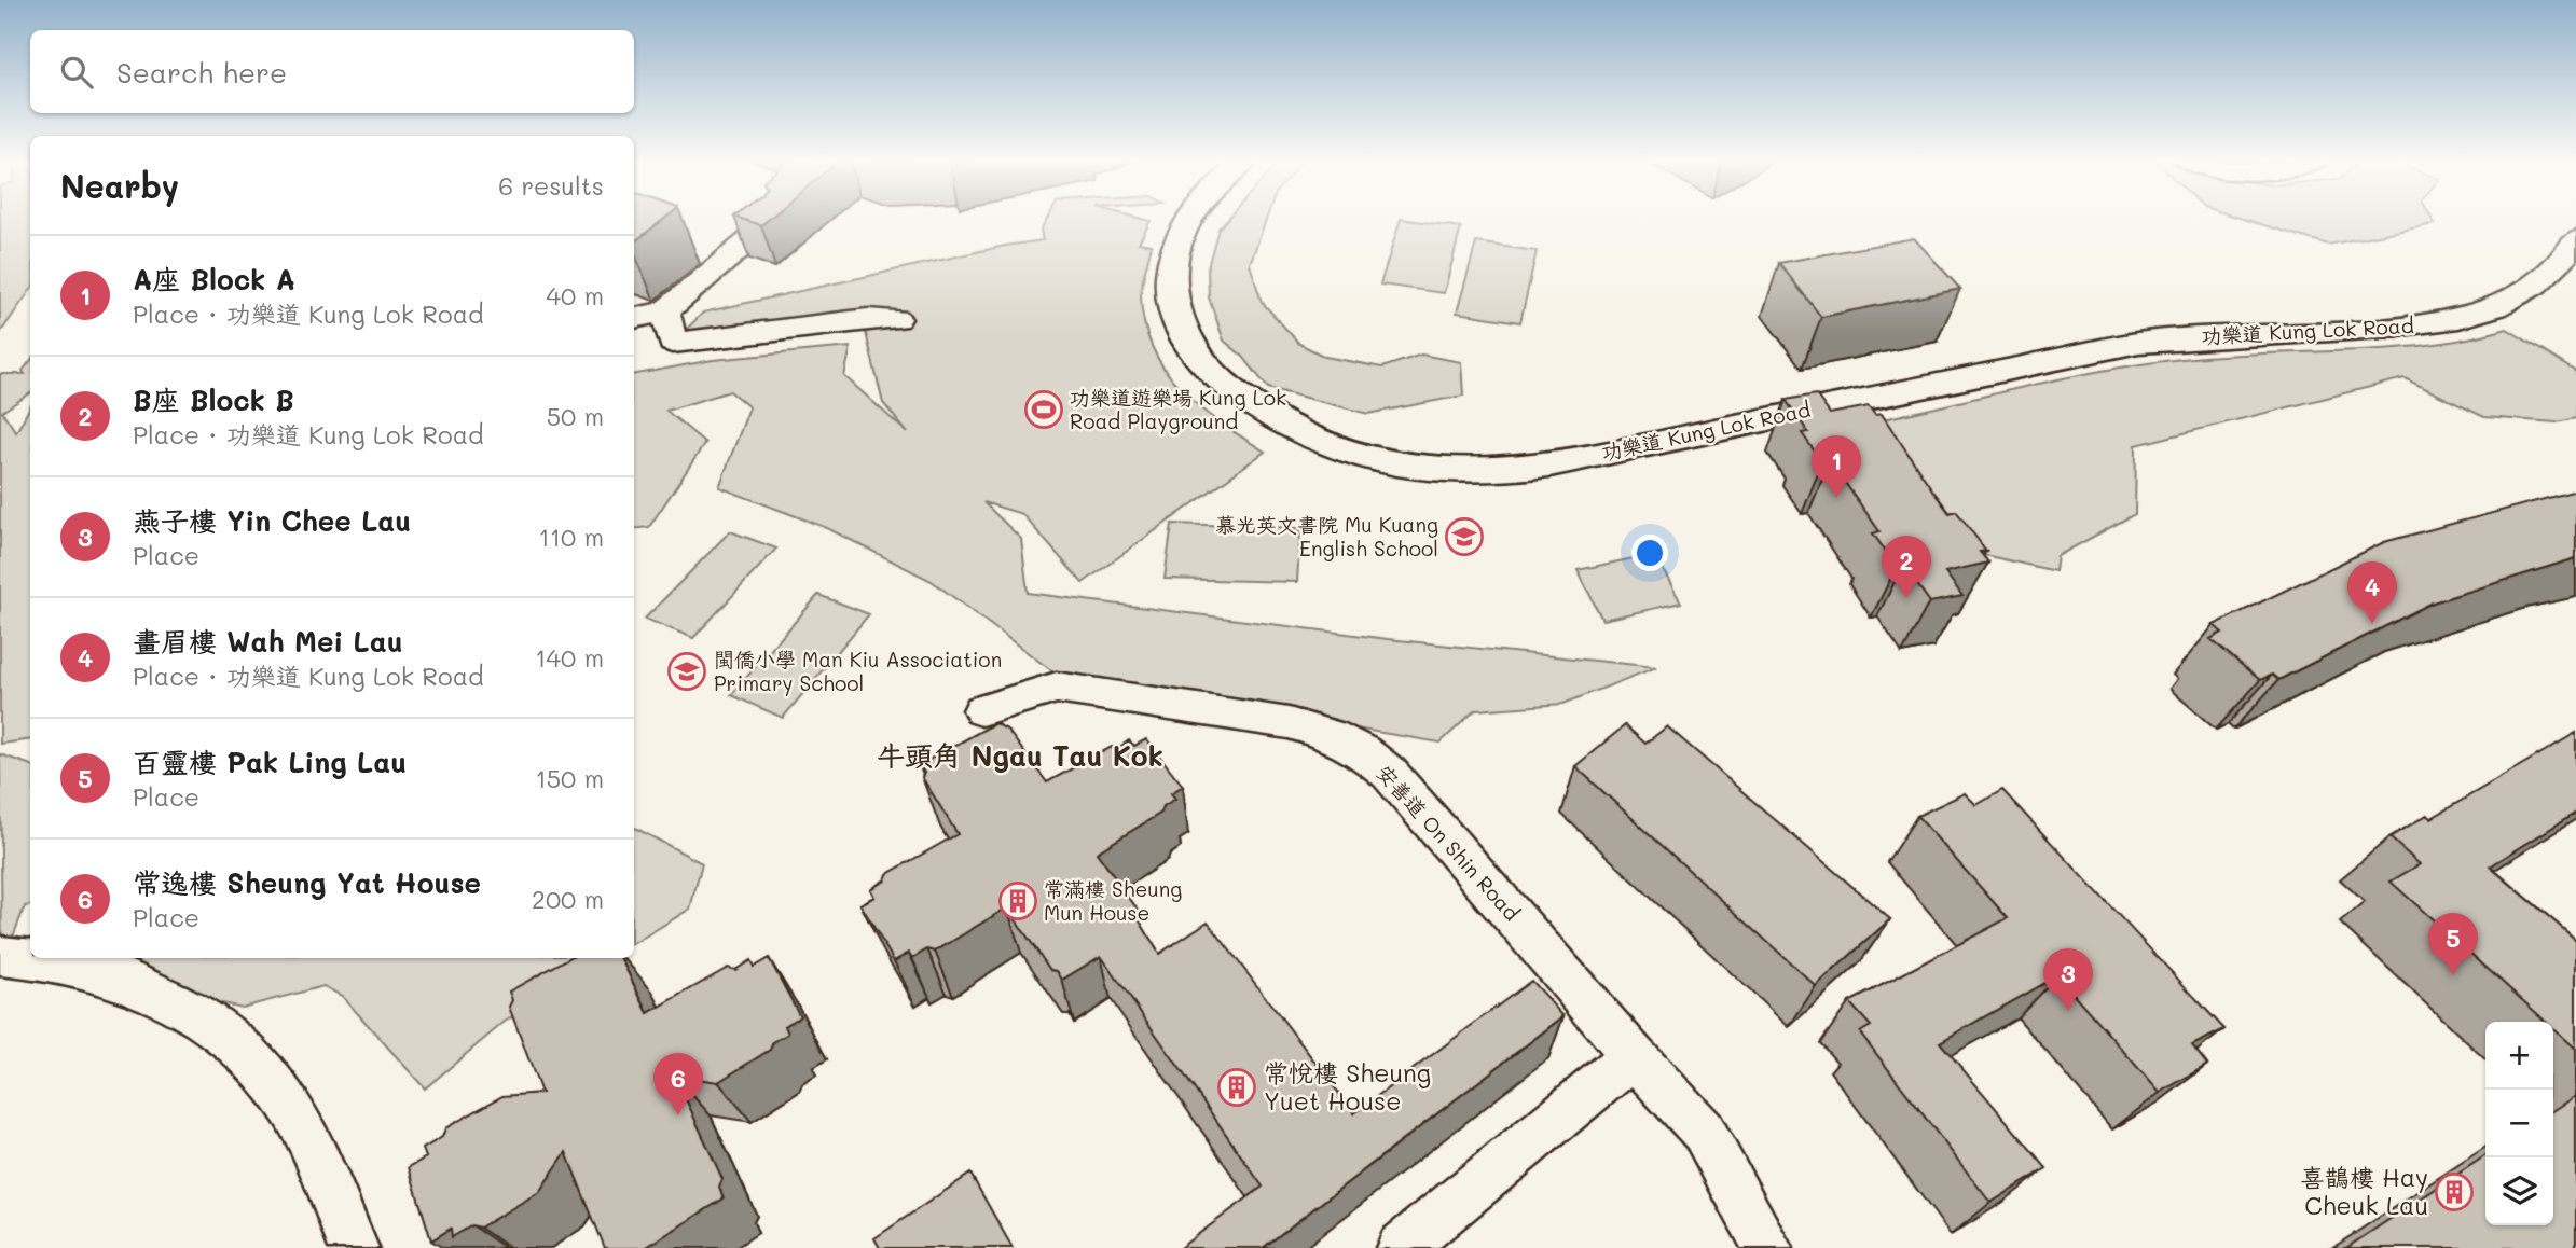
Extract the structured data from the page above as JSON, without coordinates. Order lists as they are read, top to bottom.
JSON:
{
  "streets": {
    "street": ["功樂道 Kung Lok Road", "安善道 On Shin Road"]
  },
  "districts": ["牛頭角 Ngau Tau Kok"],
  "places": {
    "sports": ["功樂道遊樂場 Kung Lok Road Playground"],
    "school or university": ["慕光英文書院 Mu Kuang English School", "閩僑小學 Man Kiu Association Primary School"],
    "building": ["常滿樓 Sheung Mun House", "常悅樓 Sheung Yuet House", "喜鵲樓 Hay Cheuk Lau"]
  },
  "page": {
    "search": "Search here",
    "heading": ["Nearby", "6 results"],
    "list": [
      {
        "mark": "1",
        "name": "A座 Block A",
        "note": "Place · 功樂道 Kung Lok Road",
        "value": "40 m"
      },
      {
        "mark": "2",
        "name": "B座 Block B",
        "note": "Place · 功樂道 Kung Lok Road",
        "value": "50 m"
      },
      {
        "mark": "3",
        "name": "燕子樓 Yin Chee Lau",
        "note": "Place",
        "value": "110 m"
      },
      {
        "mark": "4",
        "name": "畫眉樓 Wah Mei Lau",
        "note": "Place · 功樂道 Kung Lok Road",
        "value": "140 m"
      },
      {
        "mark": "5",
        "name": "百靈樓 Pak Ling Lau",
        "note": "Place",
        "value": "150 m"
      },
      {
        "mark": "6",
        "name": "常逸樓 Sheung Yat House",
        "note": "Place",
        "value": "200 m"
      }
    ],
    "pins": [
      "1",
      "2",
      "4",
      "5",
      "3",
      "6"
    ],
    "map_buttons": ["+", "−"]
  }
}
